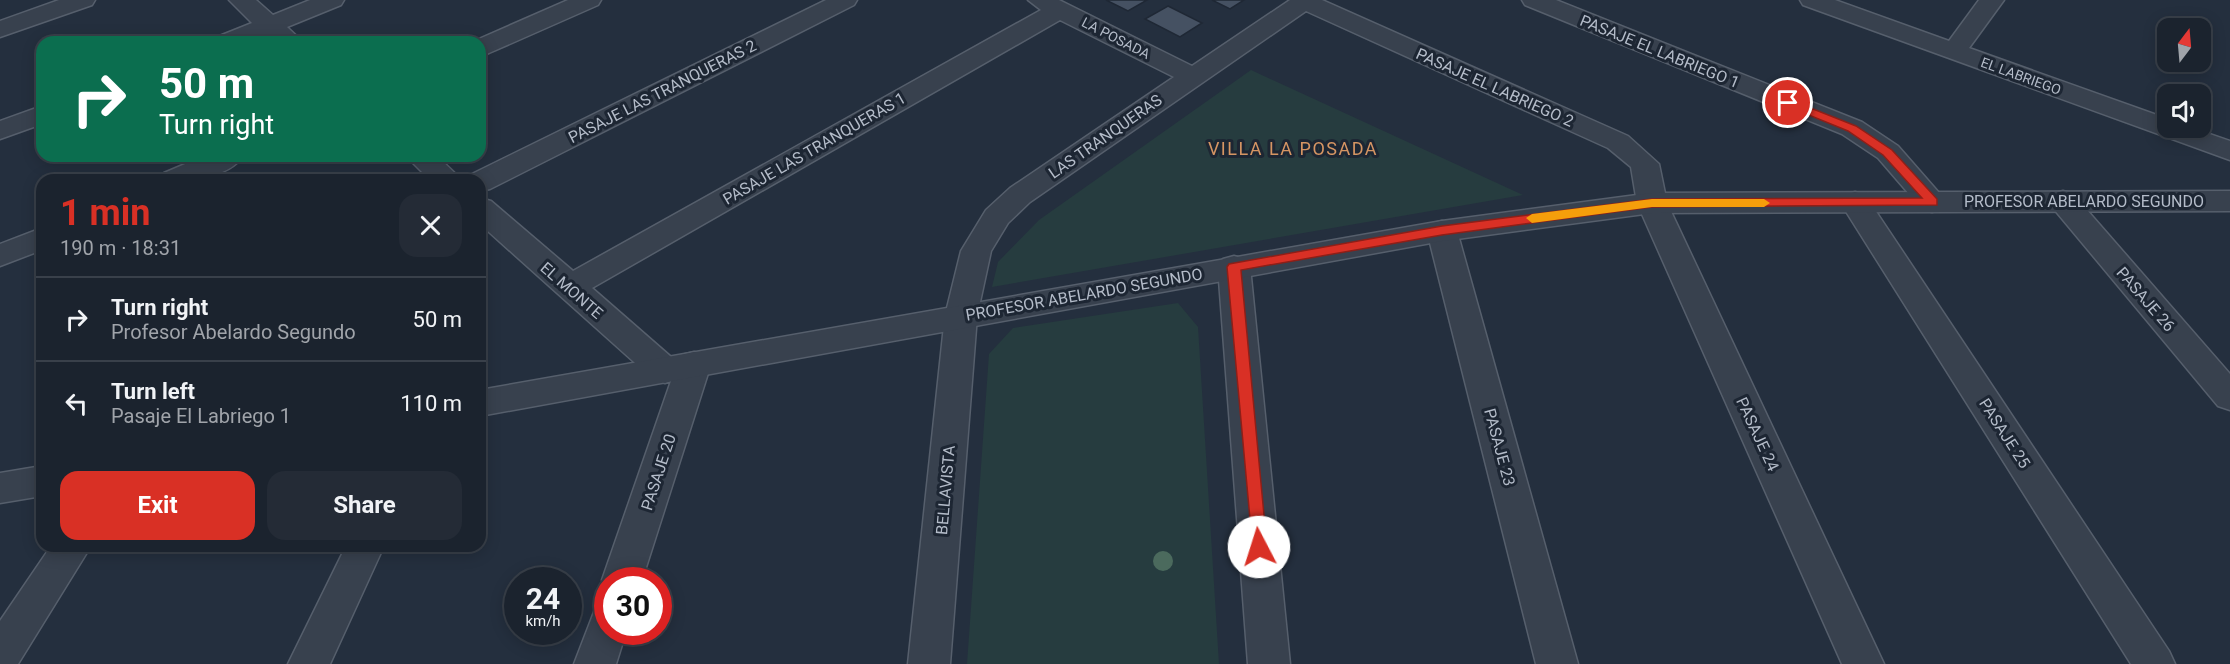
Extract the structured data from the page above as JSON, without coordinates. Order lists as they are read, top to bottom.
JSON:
{
  "streets": {
    "street": [
      "LA POSADA",
      "PASAJE EL LABRIEGO 1",
      "EL LABRIEGO",
      "PASAJE EL LABRIEGO 2",
      "PASAJE LAS TRANQUERAS 2",
      "LAS TRANQUERAS",
      "PASAJE LAS TRANQUERAS 1",
      "PROFESOR ABELARDO SEGUNDO",
      "EL MONTE",
      "PASAJE 26",
      "PASAJE 25",
      "PASAJE 24",
      "PASAJE 23",
      "PASAJE 20",
      "BELLAVISTA"
    ]
  },
  "crossings": [
    ["LA POSADA", "LAS TRANQUERAS"],
    ["LA POSADA", "PASAJE LAS TRANQUERAS 1"],
    ["PASAJE EL LABRIEGO 1", "PROFESOR ABELARDO SEGUNDO"],
    ["PASAJE EL LABRIEGO 2", "LAS TRANQUERAS"],
    ["PASAJE EL LABRIEGO 2", "PROFESOR ABELARDO SEGUNDO"],
    ["PASAJE EL LABRIEGO 2", "PASAJE 24"],
    ["LAS TRANQUERAS", "PROFESOR ABELARDO SEGUNDO"],
    ["LAS TRANQUERAS", "BELLAVISTA"],
    ["PASAJE LAS TRANQUERAS 1", "EL MONTE"],
    ["PROFESOR ABELARDO SEGUNDO", "EL MONTE"],
    ["PROFESOR ABELARDO SEGUNDO", "PASAJE 26"],
    ["PROFESOR ABELARDO SEGUNDO", "PASAJE 25"],
    ["PROFESOR ABELARDO SEGUNDO", "PASAJE 24"],
    ["PROFESOR ABELARDO SEGUNDO", "PASAJE 23"],
    ["PROFESOR ABELARDO SEGUNDO", "PASAJE 20"],
    ["PROFESOR ABELARDO SEGUNDO", "BELLAVISTA"],
    ["EL MONTE", "PASAJE 20"]
  ],
  "districts": ["VILLA LA POSADA"],
  "north": "top",
  "page": {
    "turn": ["50 m", "Turn right"],
    "heading": ["1 min", "190 m · 18:31"],
    "list": [
      {
        "name": "Turn right",
        "note": "Profesor Abelardo Segundo",
        "value": "50 m"
      },
      {
        "name": "Turn left",
        "note": "Pasaje El Labriego 1",
        "value": "110 m"
      }
    ],
    "buttons": ["Exit", "Share"],
    "speed": "24 km/h",
    "limit": "30"
  }
}
